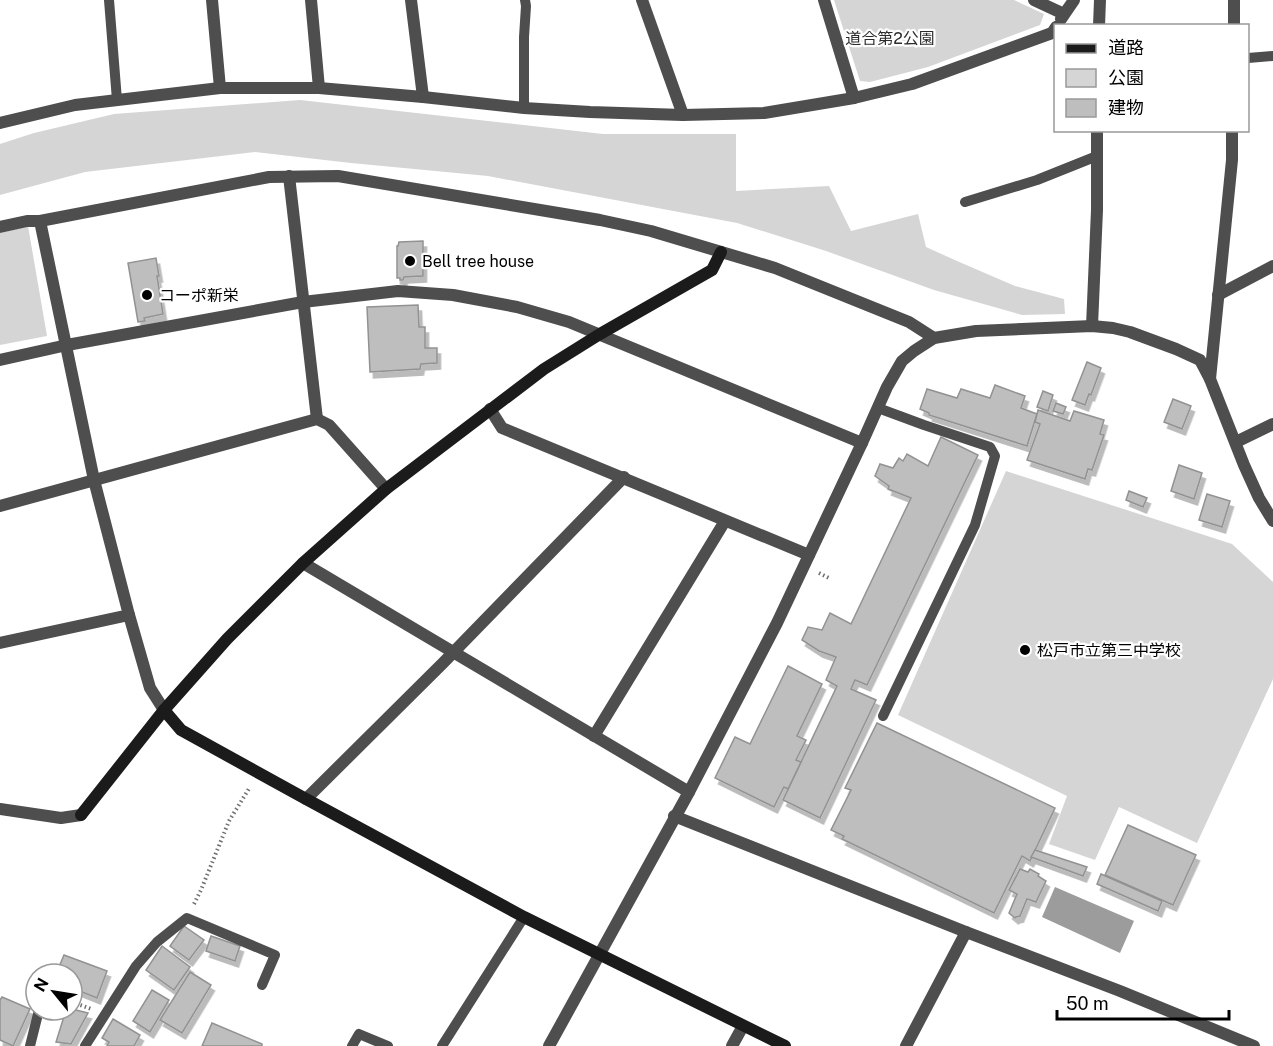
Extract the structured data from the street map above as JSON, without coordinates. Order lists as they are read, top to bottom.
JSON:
{
  "parks": ["道合第2公園"],
  "places": ["Bell tree house", "コーポ新栄", "松戸市立第三中学校"],
  "legend": ["道路", "公園", "建物"],
  "scale_bar": "50 m",
  "north": "top left"
}
